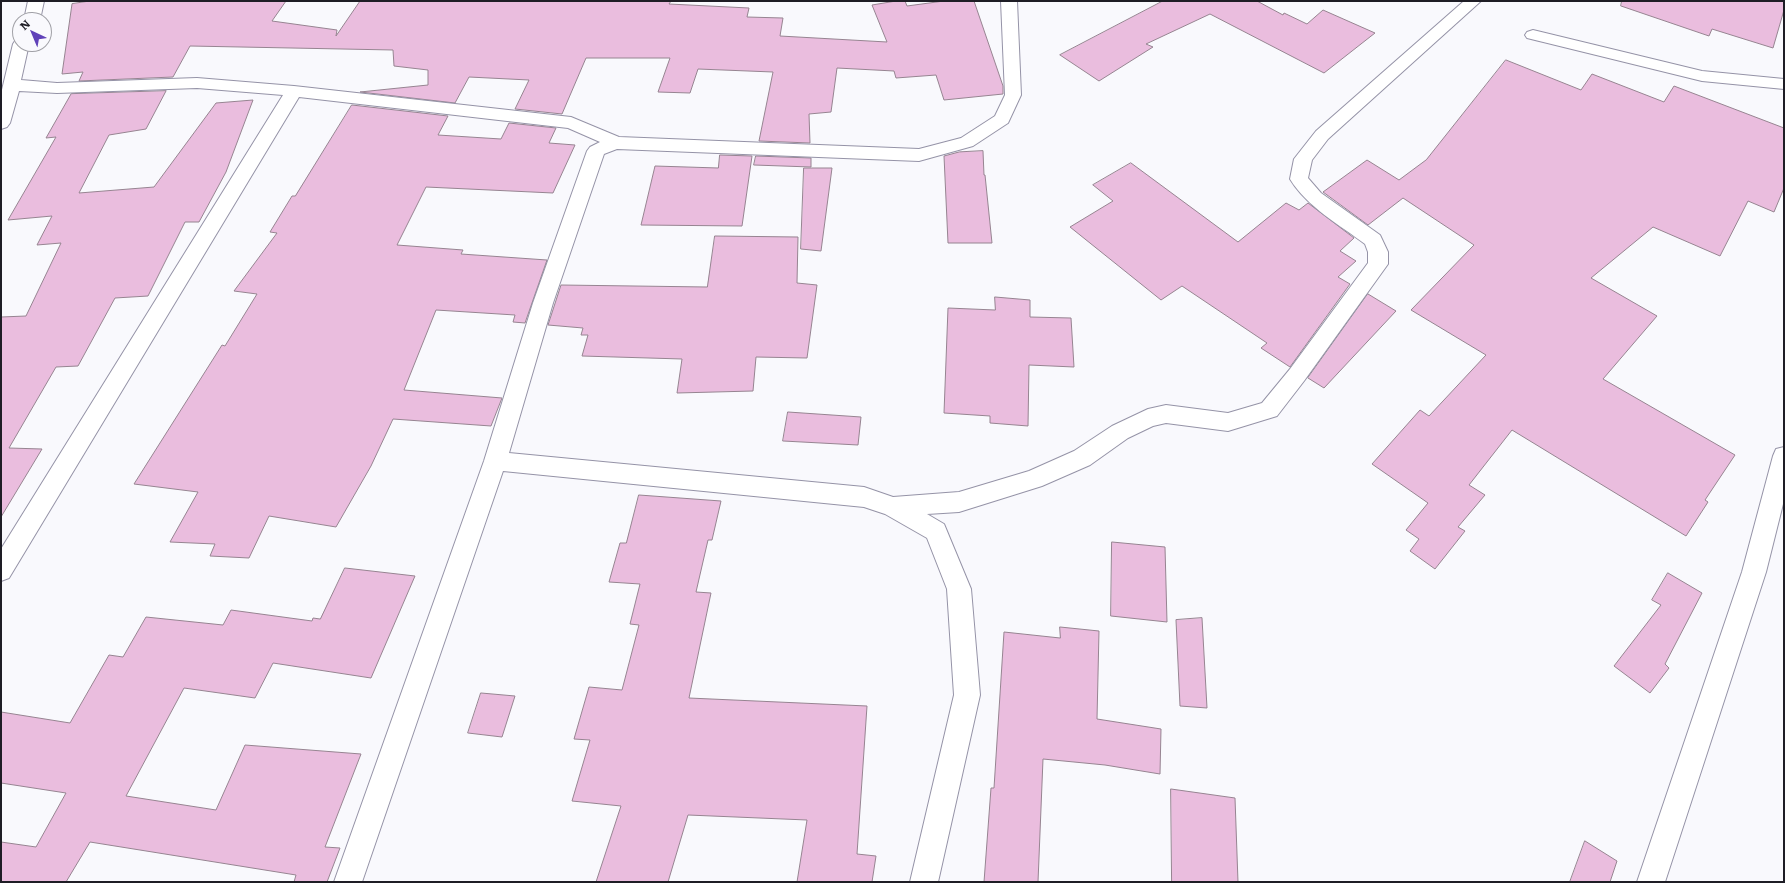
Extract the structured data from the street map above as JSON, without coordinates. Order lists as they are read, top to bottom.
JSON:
{
  "north": "top left"
}
